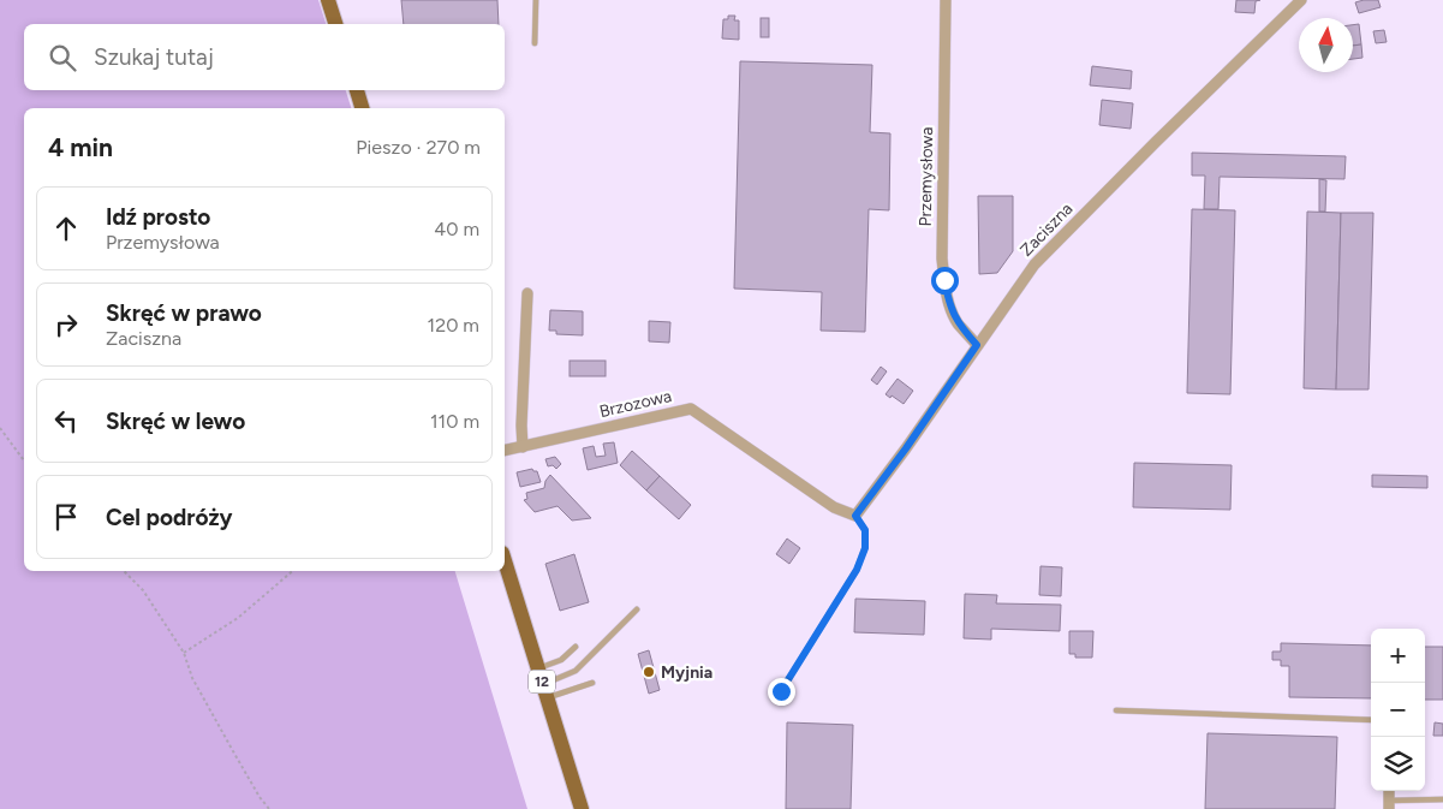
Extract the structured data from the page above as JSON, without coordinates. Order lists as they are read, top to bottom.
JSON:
{
  "streets": {
    "main road": ["12"],
    "street": ["Przemysłowa", "Zaciszna", "Brzozowa"]
  },
  "crossings": [
    ["Przemysłowa", "Zaciszna"],
    ["Zaciszna", "Brzozowa"]
  ],
  "places": ["Myjnia"],
  "north": "top",
  "page": {
    "search": "Szukaj tutaj",
    "heading": ["4 min", "Pieszo · 270 m"],
    "list": [
      ["Idź prosto", "Przemysłowa", "40 m"],
      ["Skręć w prawo", "Zaciszna", "120 m"],
      ["Skręć w lewo", "110 m"],
      "Cel podróży"
    ],
    "map_buttons": ["+", "−"]
  }
}
